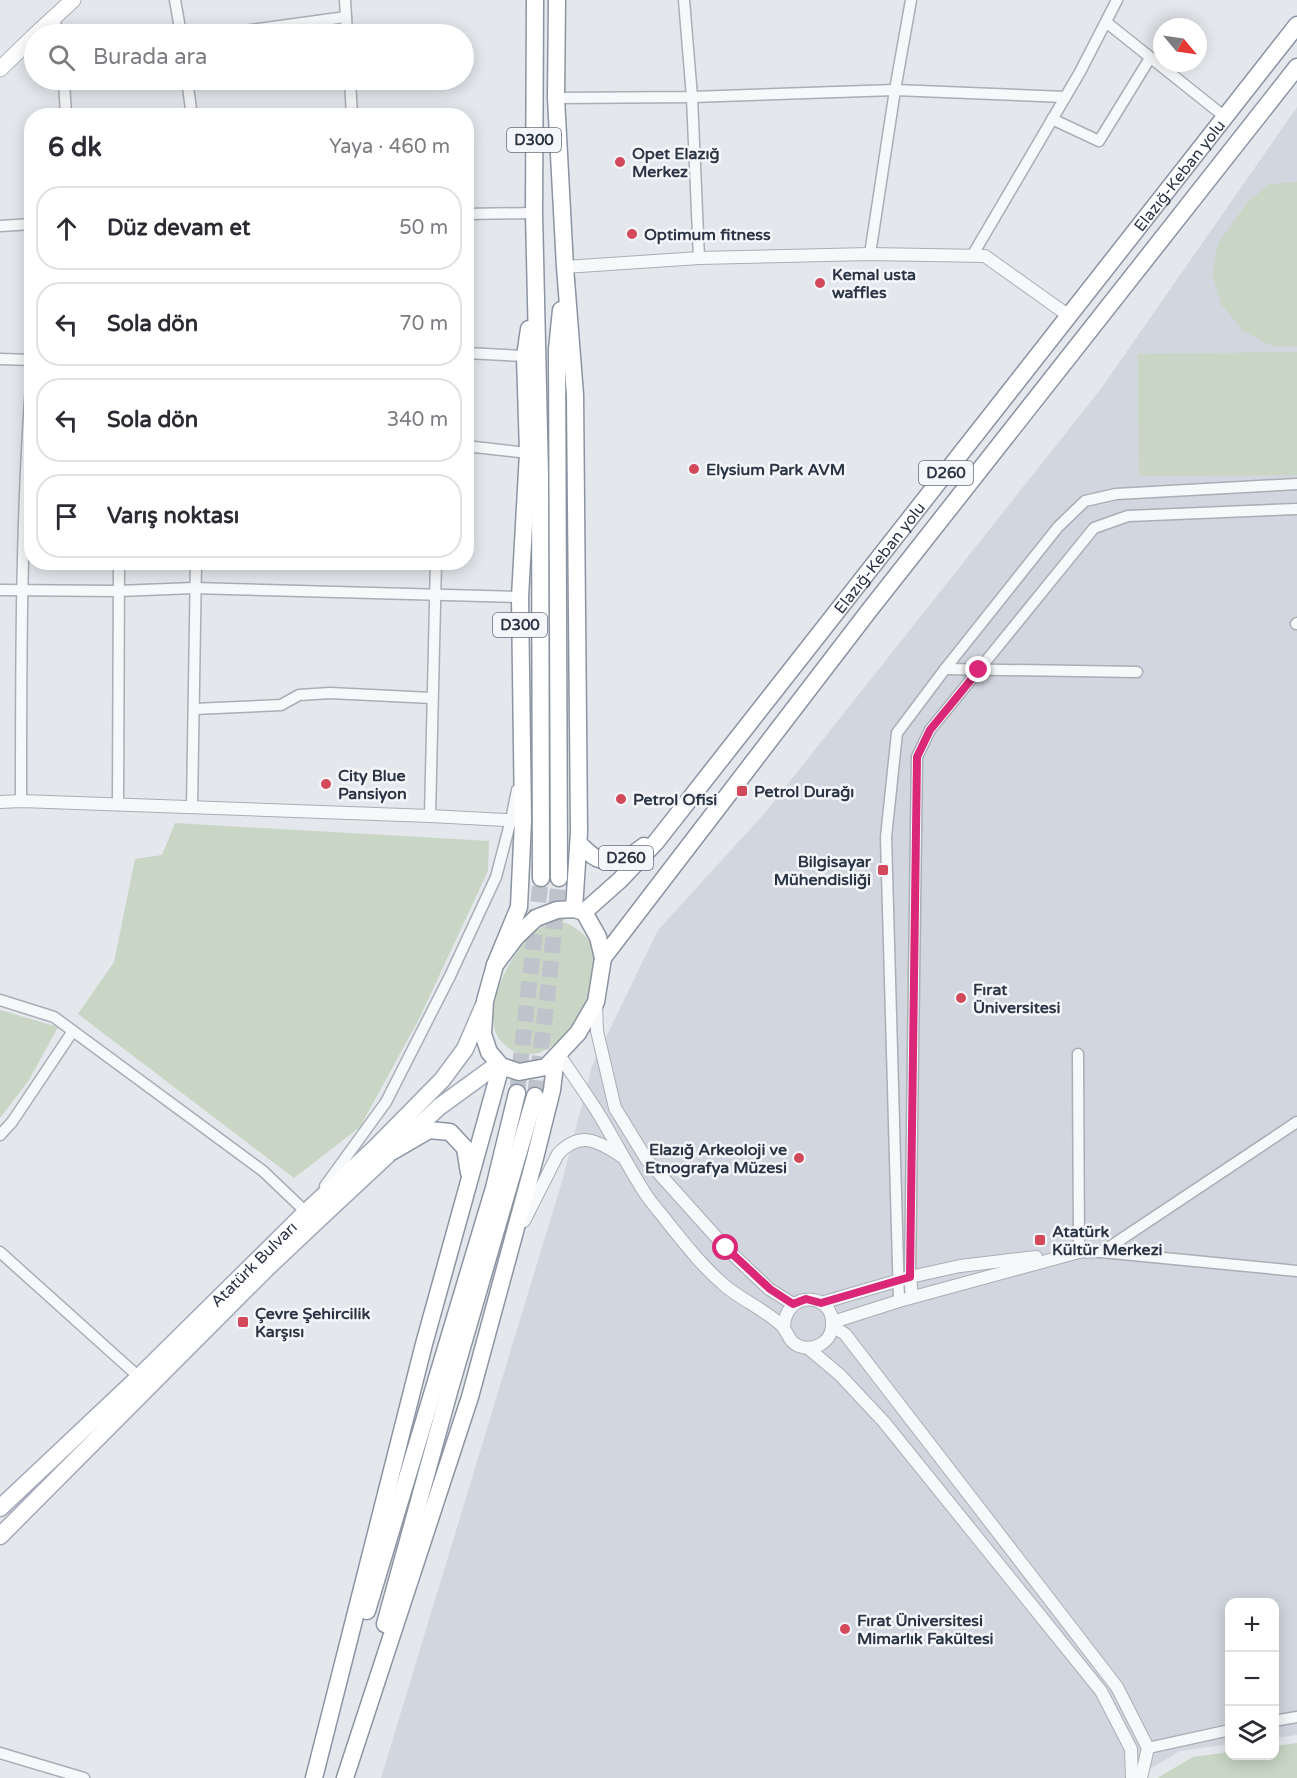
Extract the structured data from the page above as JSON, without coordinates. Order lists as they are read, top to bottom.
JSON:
{
  "streets": {
    "main road": [
      "D300",
      "Elazığ-Keban yolu",
      "D260",
      "Atatürk Bulvarı"
    ]
  },
  "crossings": [
    ["D300", "Elazığ-Keban yolu"],
    ["D300", "D260"],
    ["D300", "Atatürk Bulvarı"],
    ["Elazığ-Keban yolu", "D260"],
    ["Elazığ-Keban yolu", "Atatürk Bulvarı"]
  ],
  "places": {
    "other": [
      "Opet Elazığ Merkez",
      "Optimum fitness",
      "Kemal usta waffles",
      "Elysium Park AVM",
      "City Blue Pansiyon",
      "Petrol Ofisi",
      "Fırat Üniversitesi",
      "Elazığ Arkeoloji ve Etnografya Müzesi",
      "Fırat Üniversitesi Mimarlık Fakültesi"
    ],
    "transit": [
      "Petrol Durağı",
      "Bilgisayar Mühendisliği",
      "Atatürk Kültür Merkezi",
      "Çevre Şehircilik Karşısı"
    ]
  },
  "north": "bottom right",
  "page": {
    "search": "Burada ara",
    "heading": ["6 dk", "Yaya · 460 m"],
    "list": [
      ["Düz devam et", "50 m"],
      ["Sola dön", "70 m"],
      ["Sola dön", "340 m"],
      "Varış noktası"
    ],
    "map_buttons": ["+", "−"]
  }
}
